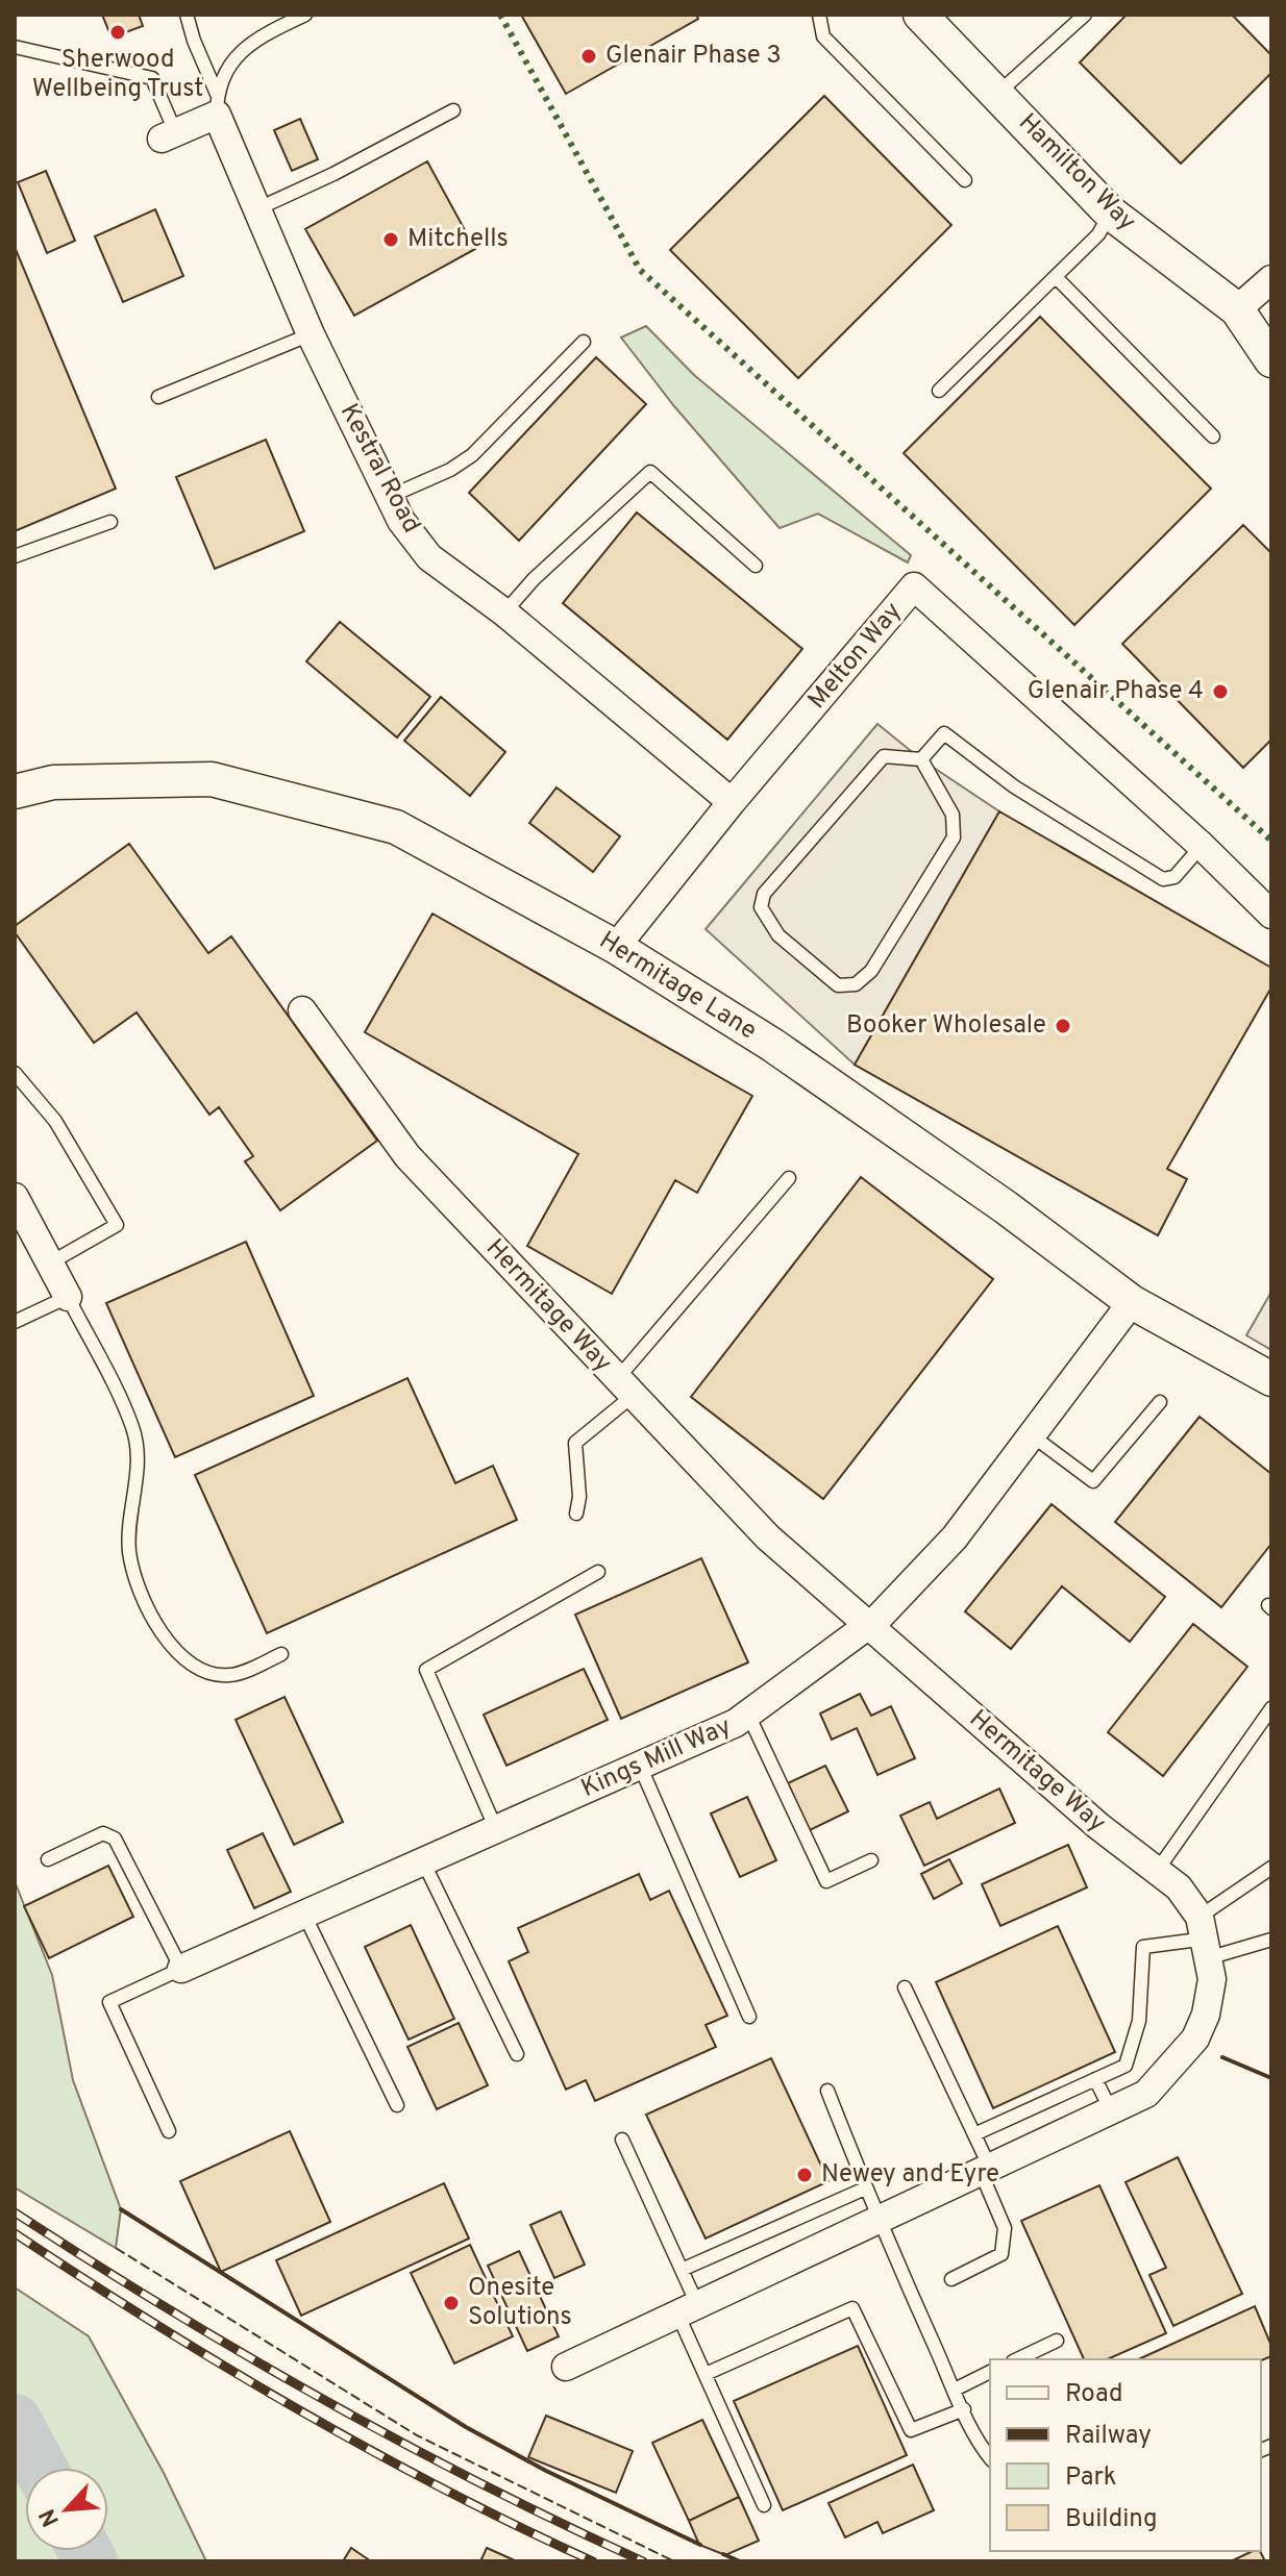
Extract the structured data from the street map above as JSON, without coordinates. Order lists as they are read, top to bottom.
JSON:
{
  "streets": {
    "street": [
      "Hamilton Way",
      "Kestral Road",
      "Melton Way",
      "Hermitage Lane",
      "Hermitage Way",
      "Kings Mill Way"
    ]
  },
  "crossings": [
    ["Kestral Road", "Melton Way"],
    ["Melton Way", "Hermitage Lane"],
    ["Hermitage Lane", "Kings Mill Way"],
    ["Hermitage Way", "Kings Mill Way"]
  ],
  "places": [
    "Sherwood Wellbeing Trust",
    "Glenair Phase 3",
    "Mitchells",
    "Glenair Phase 4",
    "Booker Wholesale",
    "Newey and Eyre",
    "Onesite Solutions"
  ],
  "legend": [
    "Road",
    "Railway",
    "Park",
    "Building"
  ],
  "north": "bottom left"
}
